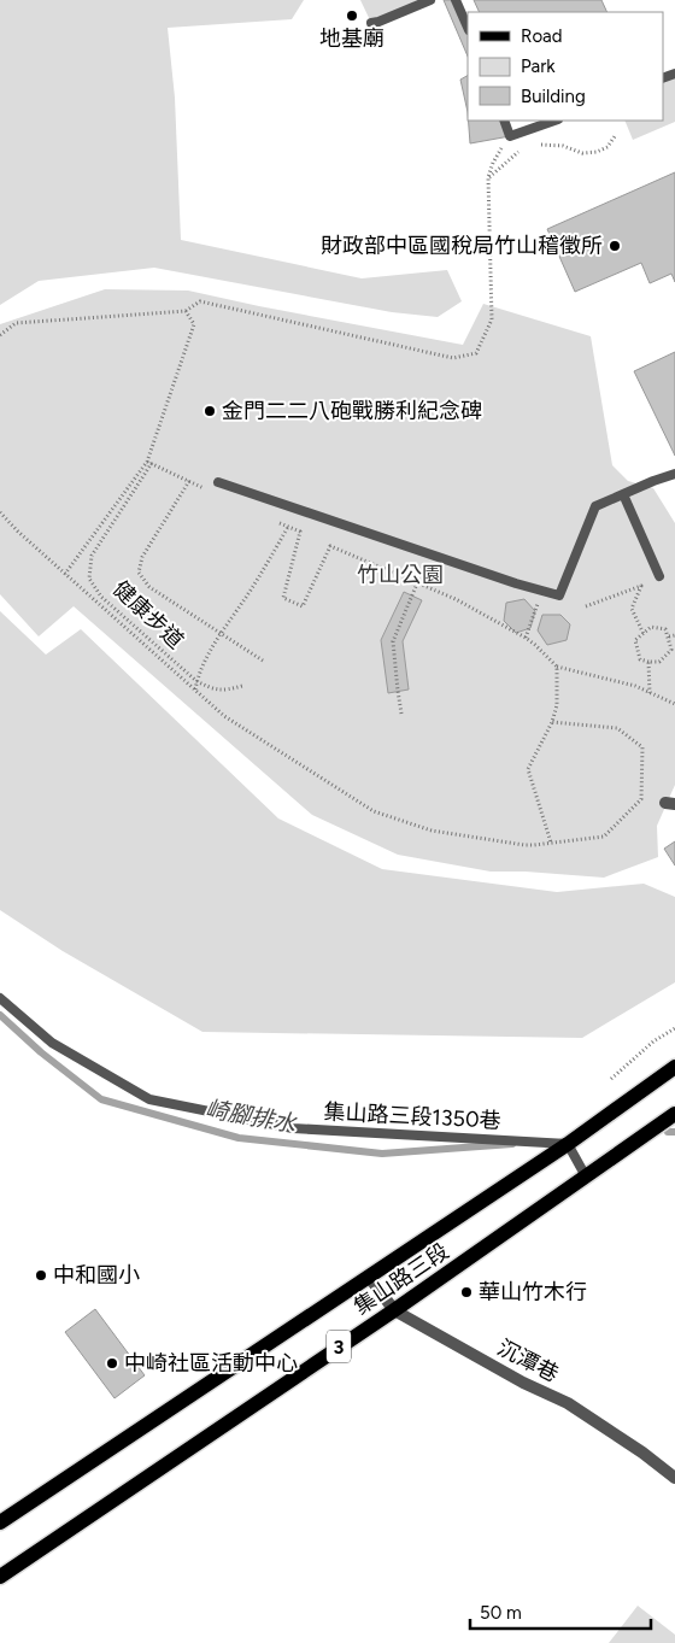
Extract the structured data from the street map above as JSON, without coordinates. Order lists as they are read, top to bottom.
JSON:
{
  "streets": {
    "main road": ["集山路三段", "3"],
    "street": ["沉潭巷"],
    "lane": ["集山路三段1350巷"],
    "path": ["健康步道"]
  },
  "crossings": [
    ["集山路三段1350巷", "集山路三段"],
    ["集山路三段", "沉潭巷"]
  ],
  "water": ["崎腳排水"],
  "parks": ["竹山公園"],
  "places": [
    "地基廟",
    "財政部中區國稅局竹山稽徵所",
    "金門二二八砲戰勝利紀念碑",
    "中和國小",
    "華山竹木行",
    "中崎社區活動中心"
  ],
  "legend": ["Road", "Park", "Building"],
  "scale_bar": "50 m"
}
